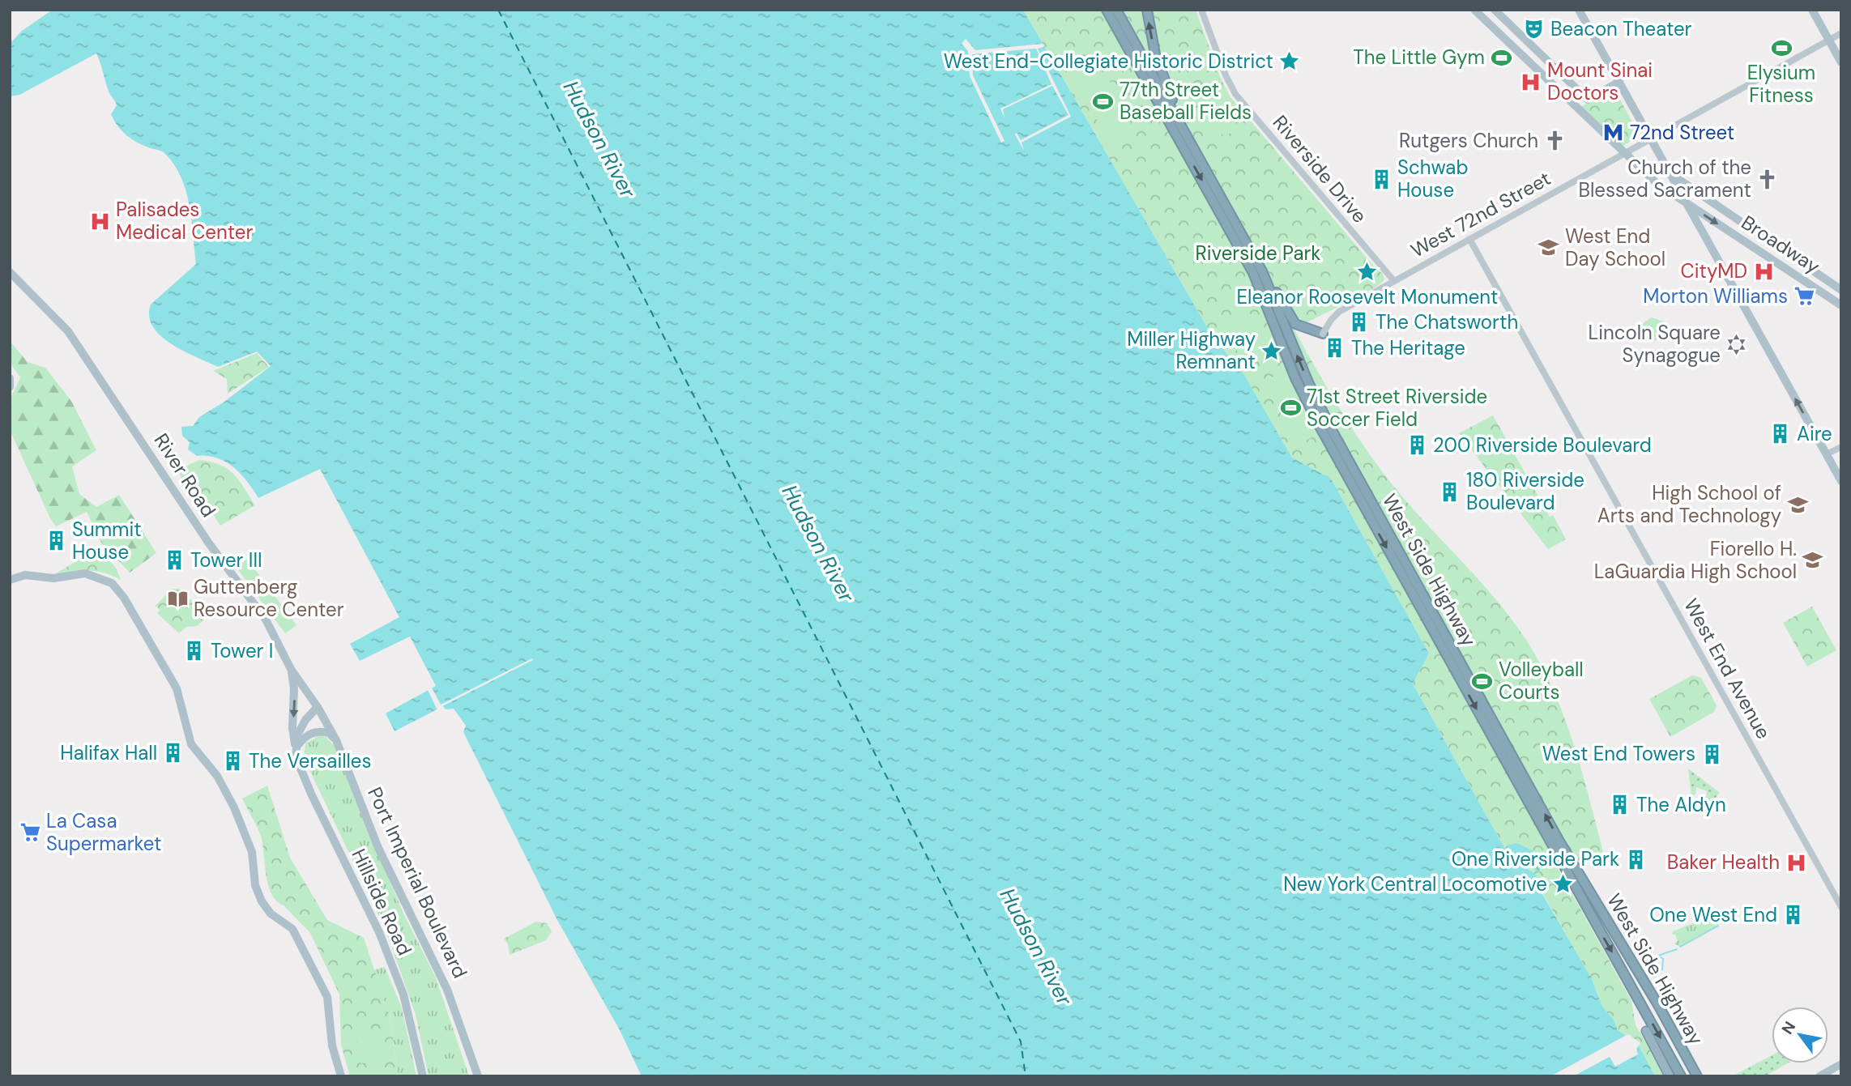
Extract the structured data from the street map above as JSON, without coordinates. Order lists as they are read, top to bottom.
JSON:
{
  "streets": {
    "highway": ["West Side Highway"],
    "main road": [
      "Riverside Drive",
      "West 72nd Street",
      "Broadway",
      "River Road",
      "West End Avenue",
      "Port Imperial Boulevard",
      "Hillside Road"
    ]
  },
  "crossings": [
    ["Riverside Drive", "West 72nd Street"],
    ["West 72nd Street", "Broadway"],
    ["West 72nd Street", "West End Avenue"],
    ["River Road", "Port Imperial Boulevard"],
    ["River Road", "Hillside Road"]
  ],
  "water": ["Hudson River"],
  "parks": ["Riverside Park"],
  "places": {
    "theatre": ["Beacon Theater"],
    "sports": [
      "Elysium Fitness",
      "The Little Gym",
      "77th Street Baseball Fields",
      "71st Street Riverside Soccer Field",
      "Volleyball Courts"
    ],
    "place": [
      "West End-Collegiate Historic District",
      "Eleanor Roosevelt Monument",
      "Miller Highway Remnant",
      "New York Central Locomotive"
    ],
    "hospital": [
      "Mount Sinai Doctors",
      "Palisades Medical Center",
      "CityMD",
      "Baker Health"
    ],
    "metro station": ["72nd Street"],
    "church": ["Rutgers Church", "Church of the Blessed Sacrament"],
    "building": [
      "Schwab House",
      "The Chatsworth",
      "The Heritage",
      "Aire",
      "200 Riverside Boulevard",
      "180 Riverside Boulevard",
      "Summit House",
      "Tower III",
      "Tower I",
      "Halifax Hall",
      "West End Towers",
      "The Versailles",
      "The Aldyn",
      "One Riverside Park",
      "One West End"
    ],
    "school or university": ["West End Day School", "High School of Arts and Technology", "Fiorello H. LaGuardia High School"],
    "supermarket": ["Morton Williams", "La Casa Supermarket"],
    "synagogue": ["Lincoln Square Synagogue"],
    "library": ["Guttenberg Resource Center"]
  },
  "north": "top left"
}
